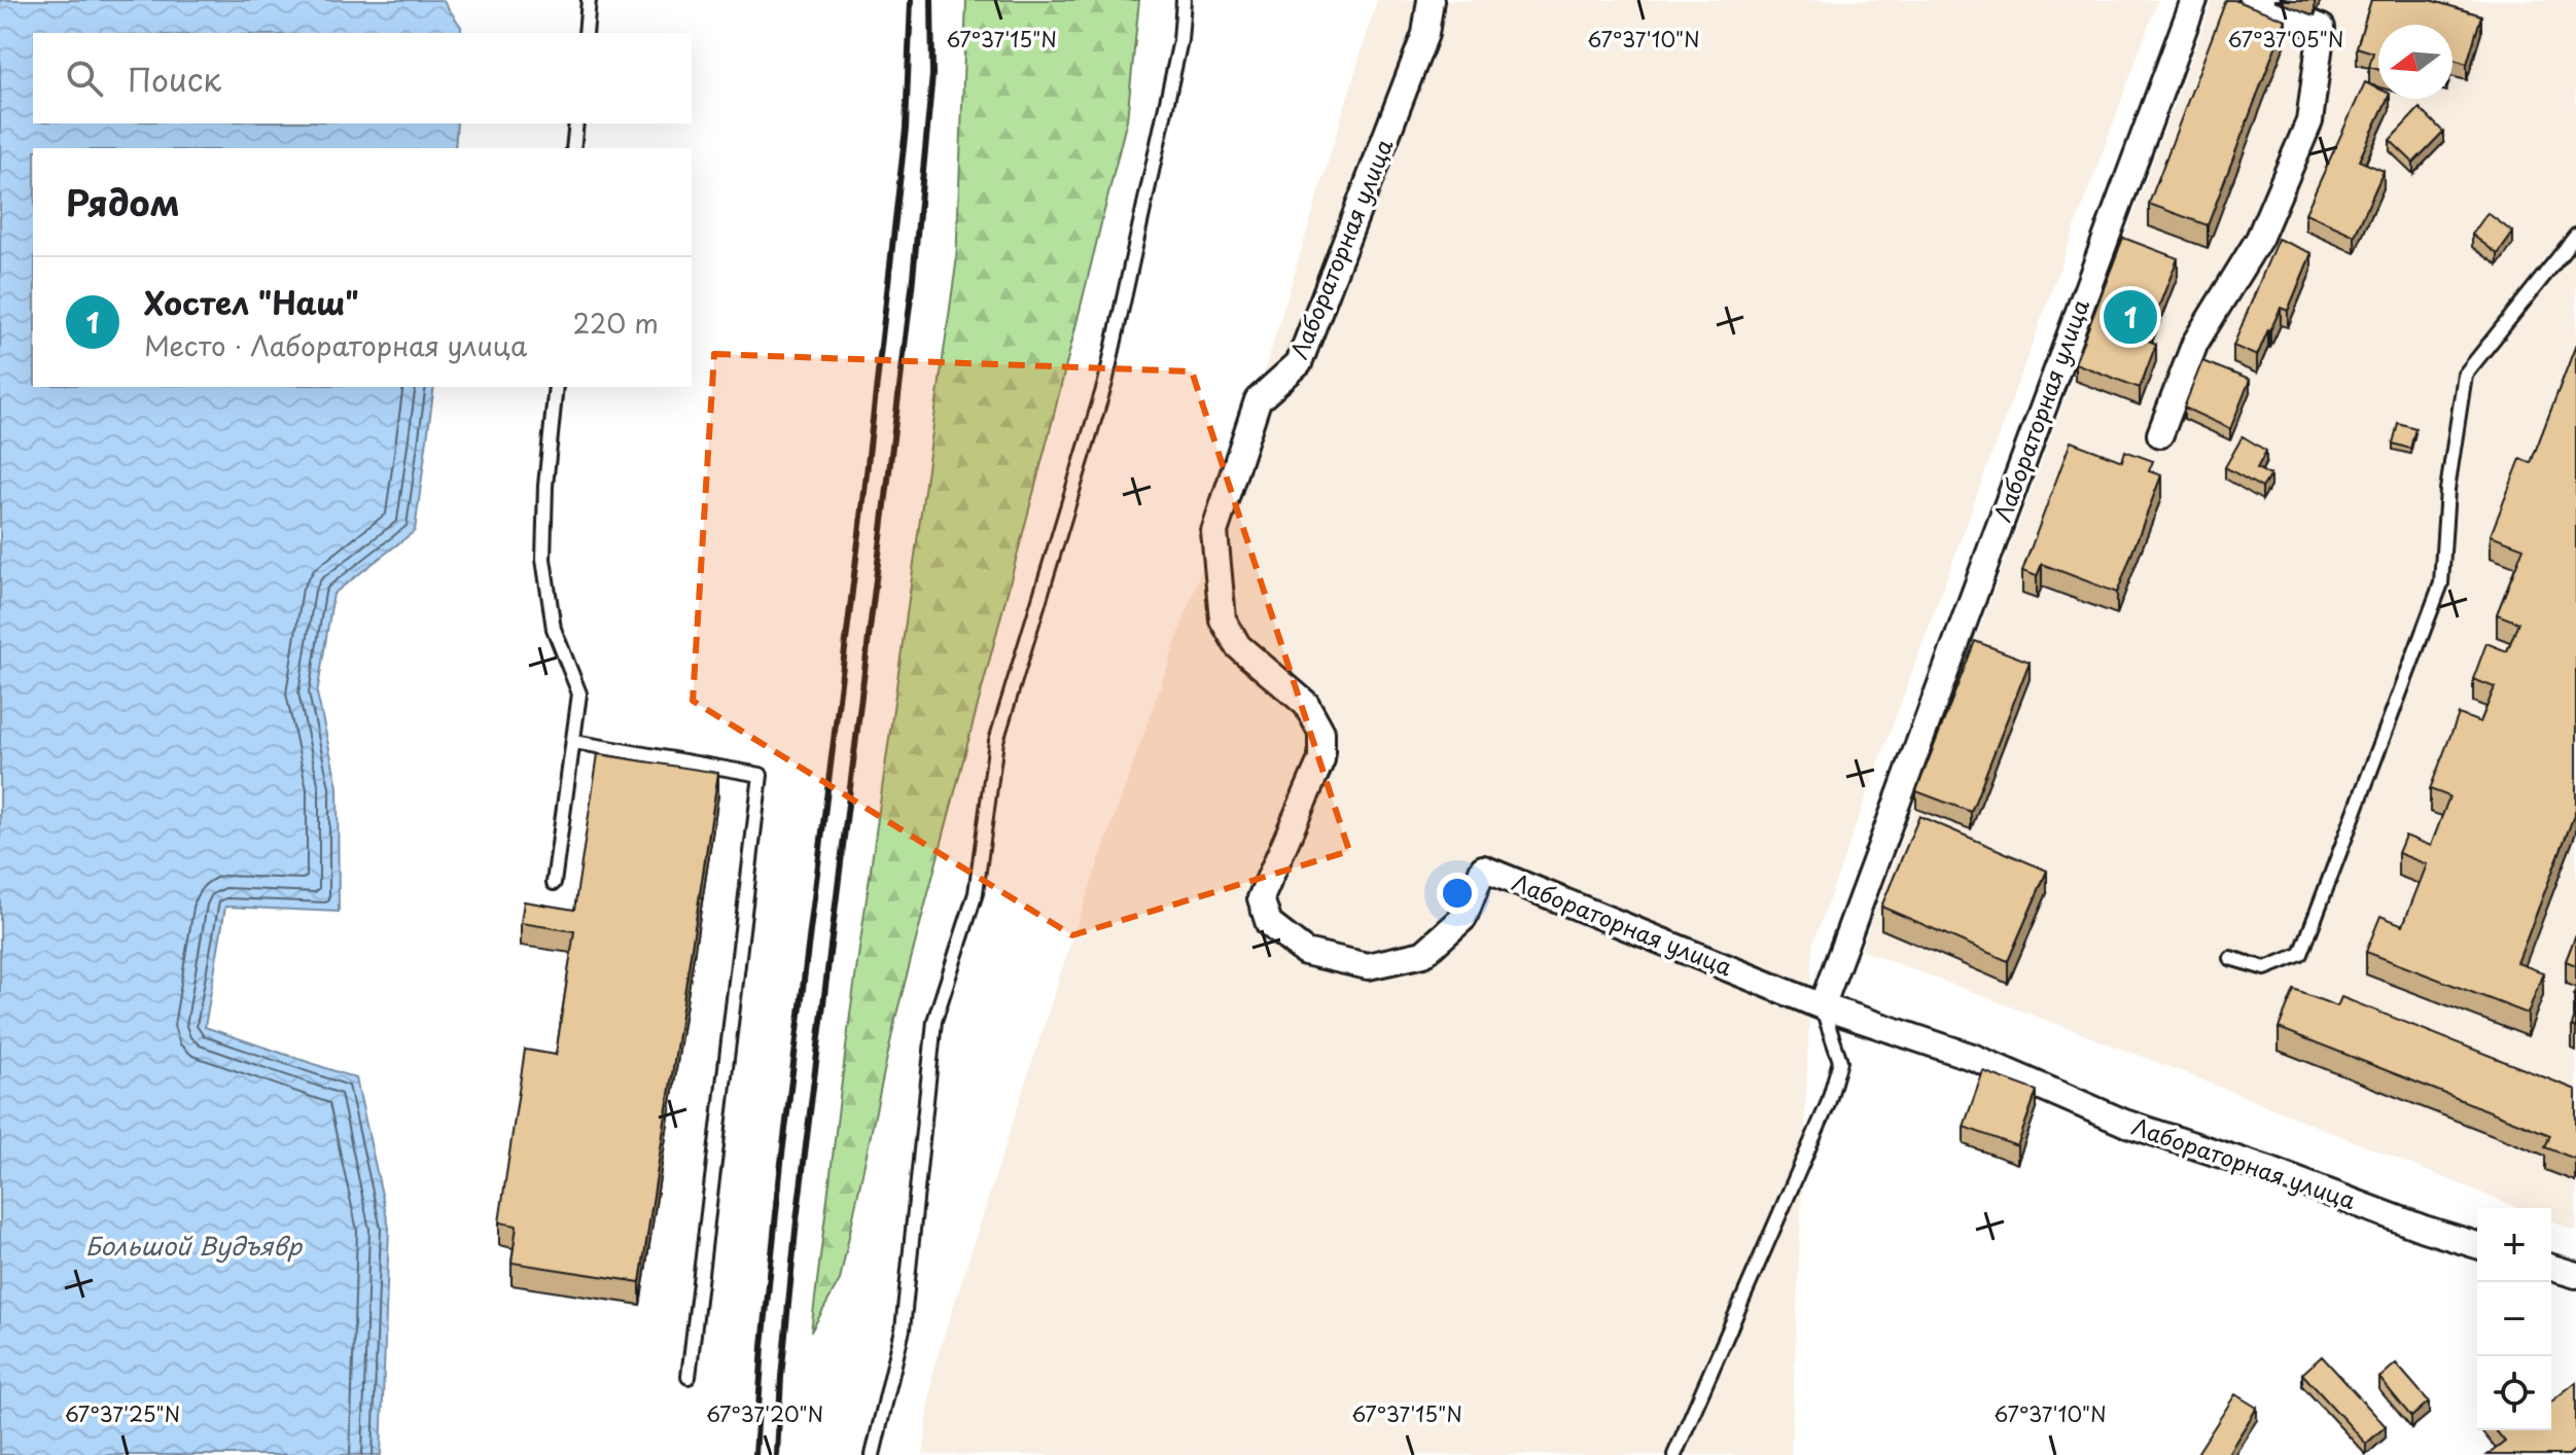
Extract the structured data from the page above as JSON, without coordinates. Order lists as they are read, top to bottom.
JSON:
{
  "streets": {
    "street": ["Лабораторная улица"]
  },
  "water": ["Большой Вудъявр"],
  "north": "left",
  "page": {
    "search": "Поиск",
    "heading": "Рядом",
    "list": [
      {
        "mark": "1",
        "name": "Хостел \"Наш\"",
        "note": "Место · Лабораторная улица",
        "value": "220 m"
      }
    ],
    "pins": "1",
    "map_buttons": ["+", "−"]
  },
  "coordinates": [
    "67°37'15\"N",
    "67°37'10\"N",
    "67°37'05\"N",
    "67°37'25\"N",
    "67°37'20\"N"
  ]
}
